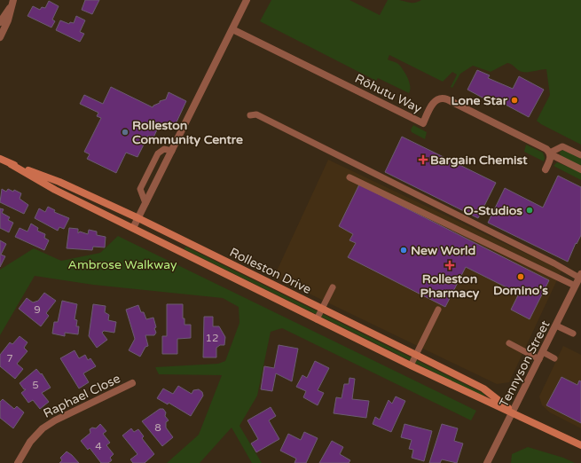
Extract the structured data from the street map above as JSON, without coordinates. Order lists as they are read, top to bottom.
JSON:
{
  "streets": {
    "main road": ["Rolleston Drive"],
    "street": ["Rōhutu Way", "Tennyson Street", "Raphael Close"]
  },
  "crossings": [
    ["Rolleston Drive", "Tennyson Street"]
  ],
  "parks": ["Ambrose Walkway"],
  "places": {
    "other": [
      "Lone Star",
      "Rolleston Community Centre",
      "O-Studios",
      "New World",
      "Domino's"
    ],
    "health": ["Bargain Chemist", "Rolleston Pharmacy"]
  },
  "house_numbers": [
    "9",
    "12",
    "7",
    "5",
    "8",
    "4"
  ]
}
